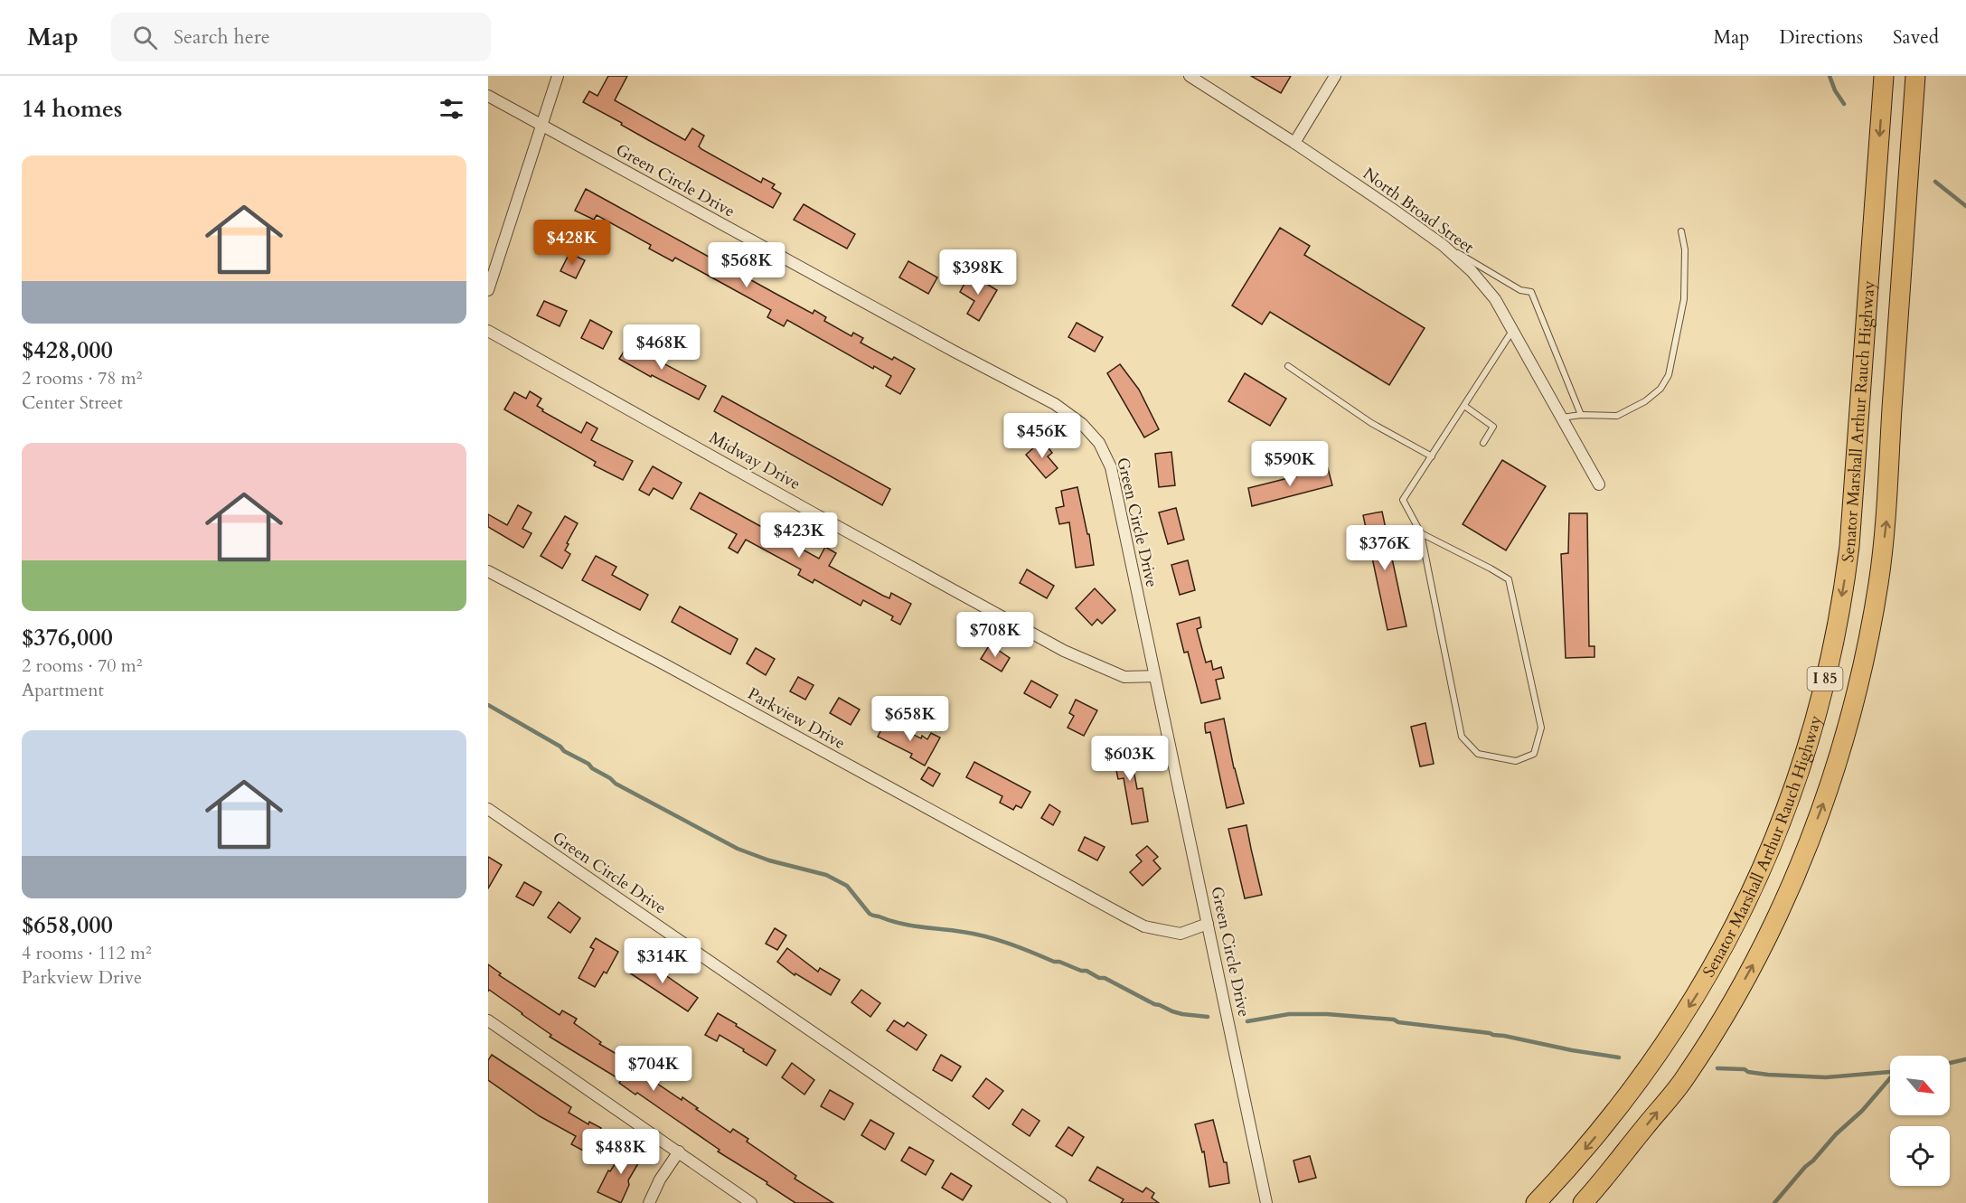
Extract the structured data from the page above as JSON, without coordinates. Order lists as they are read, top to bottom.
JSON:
{
  "streets": {
    "highway": ["Senator Marshall Arthur Rauch Highway", "I 85"],
    "street": [
      "Green Circle Drive",
      "North Broad Street",
      "Midway Drive",
      "Parkview Drive"
    ]
  },
  "crossings": [
    ["Green Circle Drive", "Midway Drive"],
    ["Green Circle Drive", "Parkview Drive"]
  ],
  "north": "bottom right",
  "page": {
    "header": "Map",
    "search": "Search here",
    "nav": ["Map", "Directions", "Saved"],
    "heading": "14 homes",
    "list": [
      {
        "name": "$428,000",
        "note": "2 rooms · 78 m² · Center Street"
      },
      {
        "name": "$376,000",
        "note": "2 rooms · 70 m² · Apartment"
      },
      {
        "name": "$658,000",
        "note": "4 rooms · 112 m² · Parkview Drive"
      }
    ],
    "price": [
      "$428K",
      "$568K",
      "$398K",
      "$468K",
      "$456K",
      "$590K",
      "$423K",
      "$376K",
      "$708K",
      "$658K",
      "$603K",
      "$314K",
      "$704K",
      "$488K"
    ]
  }
}
